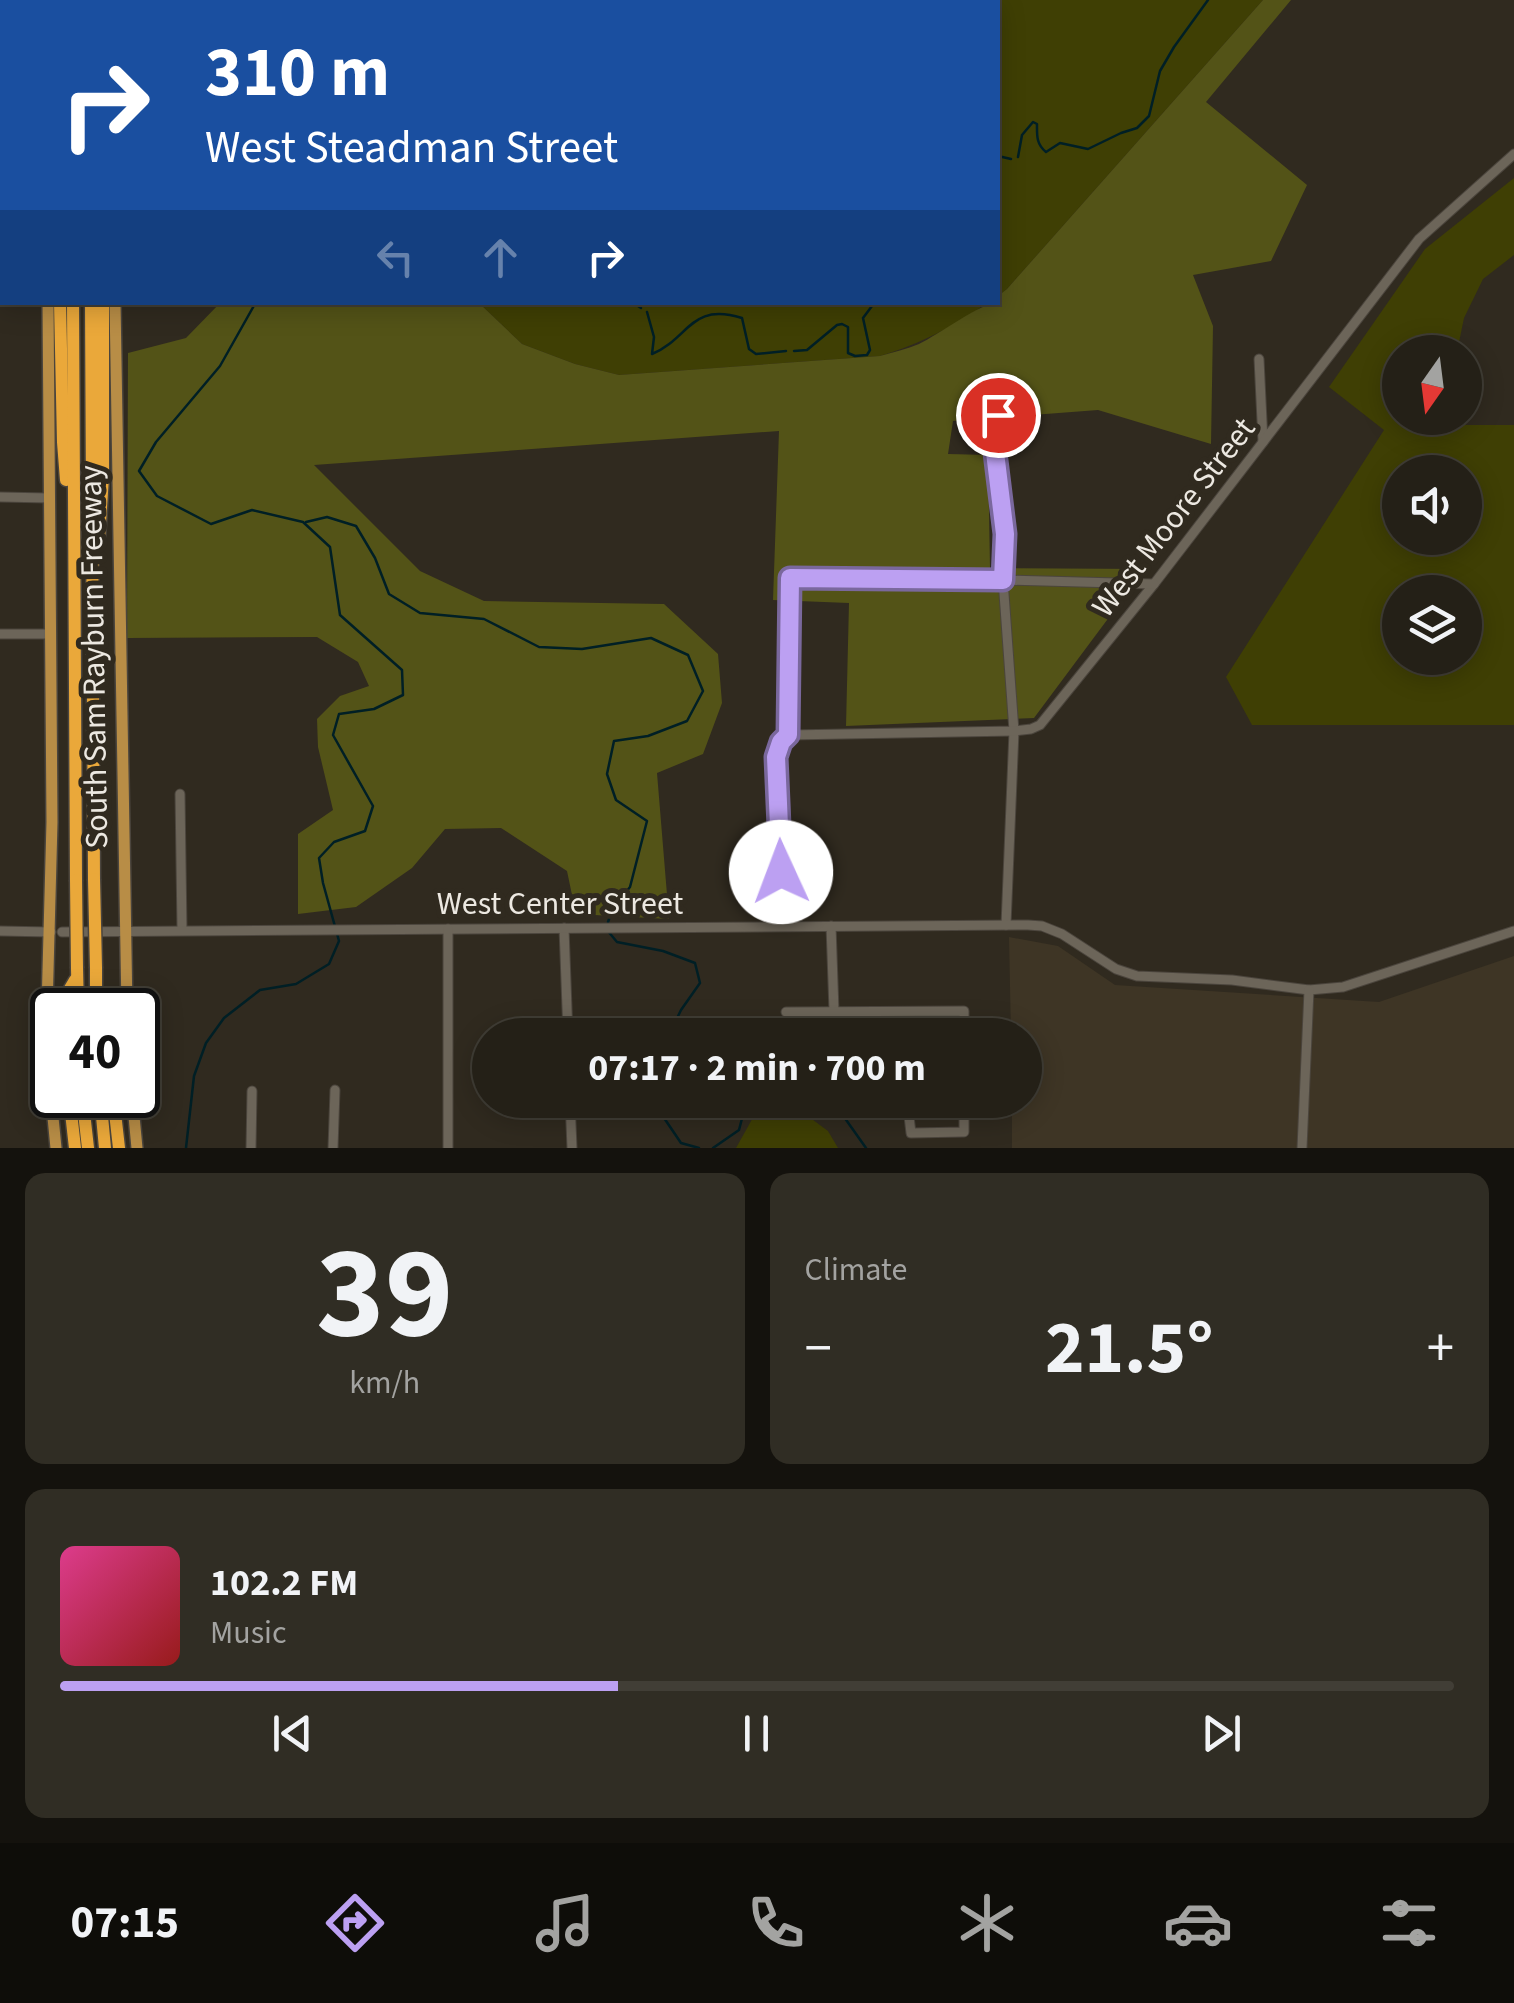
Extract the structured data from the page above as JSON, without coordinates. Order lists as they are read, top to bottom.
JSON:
{
  "streets": {
    "highway": ["South Sam Rayburn Freeway"],
    "street": ["West Moore Street", "West Center Street"]
  },
  "crossings": [
    ["South Sam Rayburn Freeway", "West Center Street"]
  ],
  "north": "bottom",
  "page": {
    "turn": ["310 m", "West Steadman Street"],
    "limit": "40",
    "trip": "07:17 · 2 min · 700 m",
    "tile": [
      ["39", "km/h"],
      "Climate"
    ],
    "heat": ["−", "21.5°", "+"],
    "song": ["102.2 FM", "Music"],
    "tabs": "07:15"
  }
}
